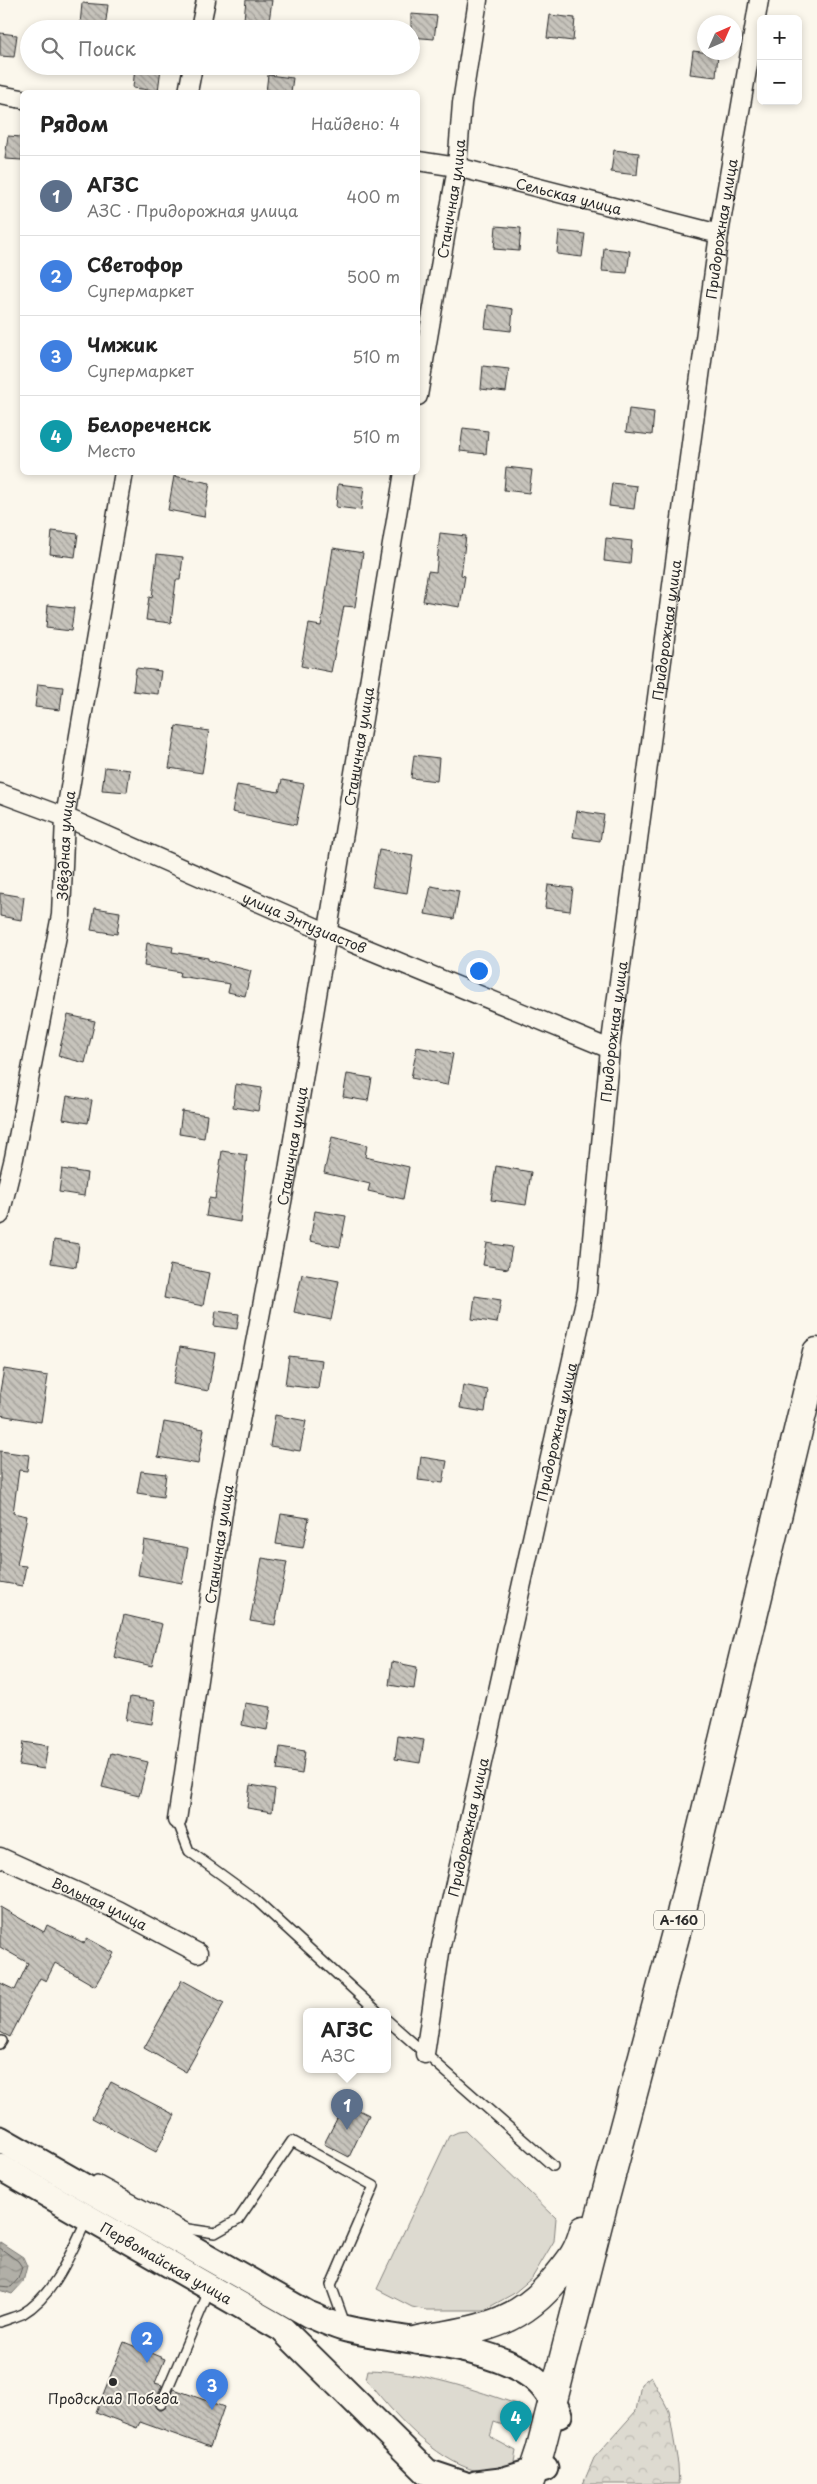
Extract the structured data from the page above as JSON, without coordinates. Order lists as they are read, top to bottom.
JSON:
{
  "streets": {
    "highway": ["А-160"],
    "main road": ["Первомайская улица"],
    "street": [
      "Сельская улица",
      "Станичная улица",
      "Придорожная улица",
      "Звёздная улица",
      "улица Энтузиастов",
      "Вольная улица"
    ]
  },
  "crossings": [
    ["Сельская улица", "Станичная улица"],
    ["Сельская улица", "Придорожная улица"],
    ["Станичная улица", "улица Энтузиастов"],
    ["Придорожная улица", "улица Энтузиастов"],
    ["Звёздная улица", "улица Энтузиастов"],
    ["А-160", "Первомайская улица"]
  ],
  "places": ["Продсклад Победа"],
  "north": "top right",
  "page": {
    "map_buttons": ["+", "−"],
    "search": "Поиск",
    "heading": ["Рядом", "Найдено: 4"],
    "list": [
      {
        "mark": "1",
        "name": "АГЗС",
        "note": "АЗС · Придорожная улица",
        "value": "400 m"
      },
      {
        "mark": "2",
        "name": "Светофор",
        "note": "Супермаркет",
        "value": "500 m"
      },
      {
        "mark": "3",
        "name": "Чмжик",
        "note": "Супермаркет",
        "value": "510 m"
      },
      {
        "mark": "4",
        "name": "Белореченск",
        "note": "Место",
        "value": "510 m"
      }
    ],
    "popup": ["АГЗС", "АЗС"],
    "pins": [
      "1",
      "2",
      "3",
      "4"
    ]
  }
}
